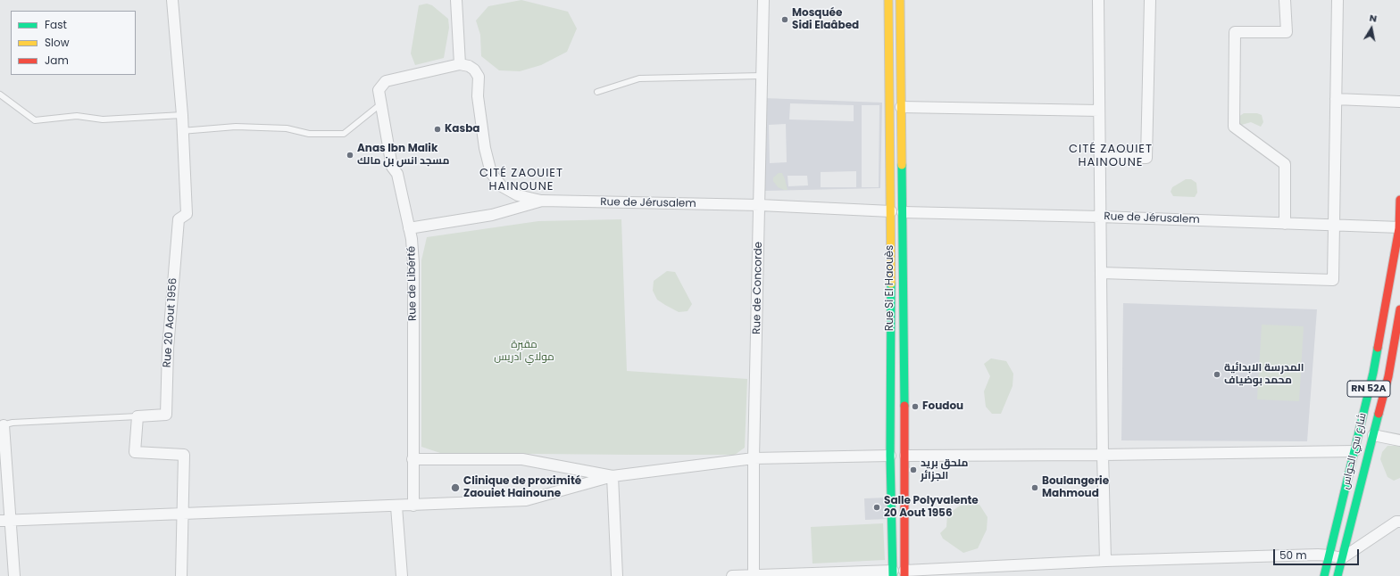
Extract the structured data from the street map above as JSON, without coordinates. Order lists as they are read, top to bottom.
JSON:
{
  "streets": {
    "street": [
      "Rue de Jérusalem",
      "Rue de Libérté",
      "Rue de Concorde",
      "Rue Si El Haouès",
      "Rue 20 Aout 1956",
      "RN 52A",
      "شارع سي الحواس"
    ]
  },
  "crossings": [
    ["Rue de Jérusalem", "Rue de Libérté"],
    ["Rue de Jérusalem", "Rue de Concorde"],
    ["Rue de Jérusalem", "Rue Si El Haouès"],
    ["Rue de Jérusalem", "شارع سي الحواس"]
  ],
  "districts": ["CITÉ ZAOUIET HAINOUNE", "CITÉ ZAOUIET HAINOUNE"],
  "parks": ["مقبرة مولاي ادريس"],
  "places": [
    "Mosquée Sidi Elaâbed",
    "Kasba",
    "Anas Ibn Malik مسجد انس بن مالك",
    "المدرسة الابدائية محمد بوضياف",
    "Foudou",
    "ملحق بريد الجزائر",
    "Clinique de proximité Zaouiet Hainoune",
    "Boulangerie Mahmoud",
    "Salle Polyvalente 20 Aout 1956"
  ],
  "legend": ["Fast", "Slow", "Jam"],
  "scale_bar": "50 m",
  "north": "top"
}
